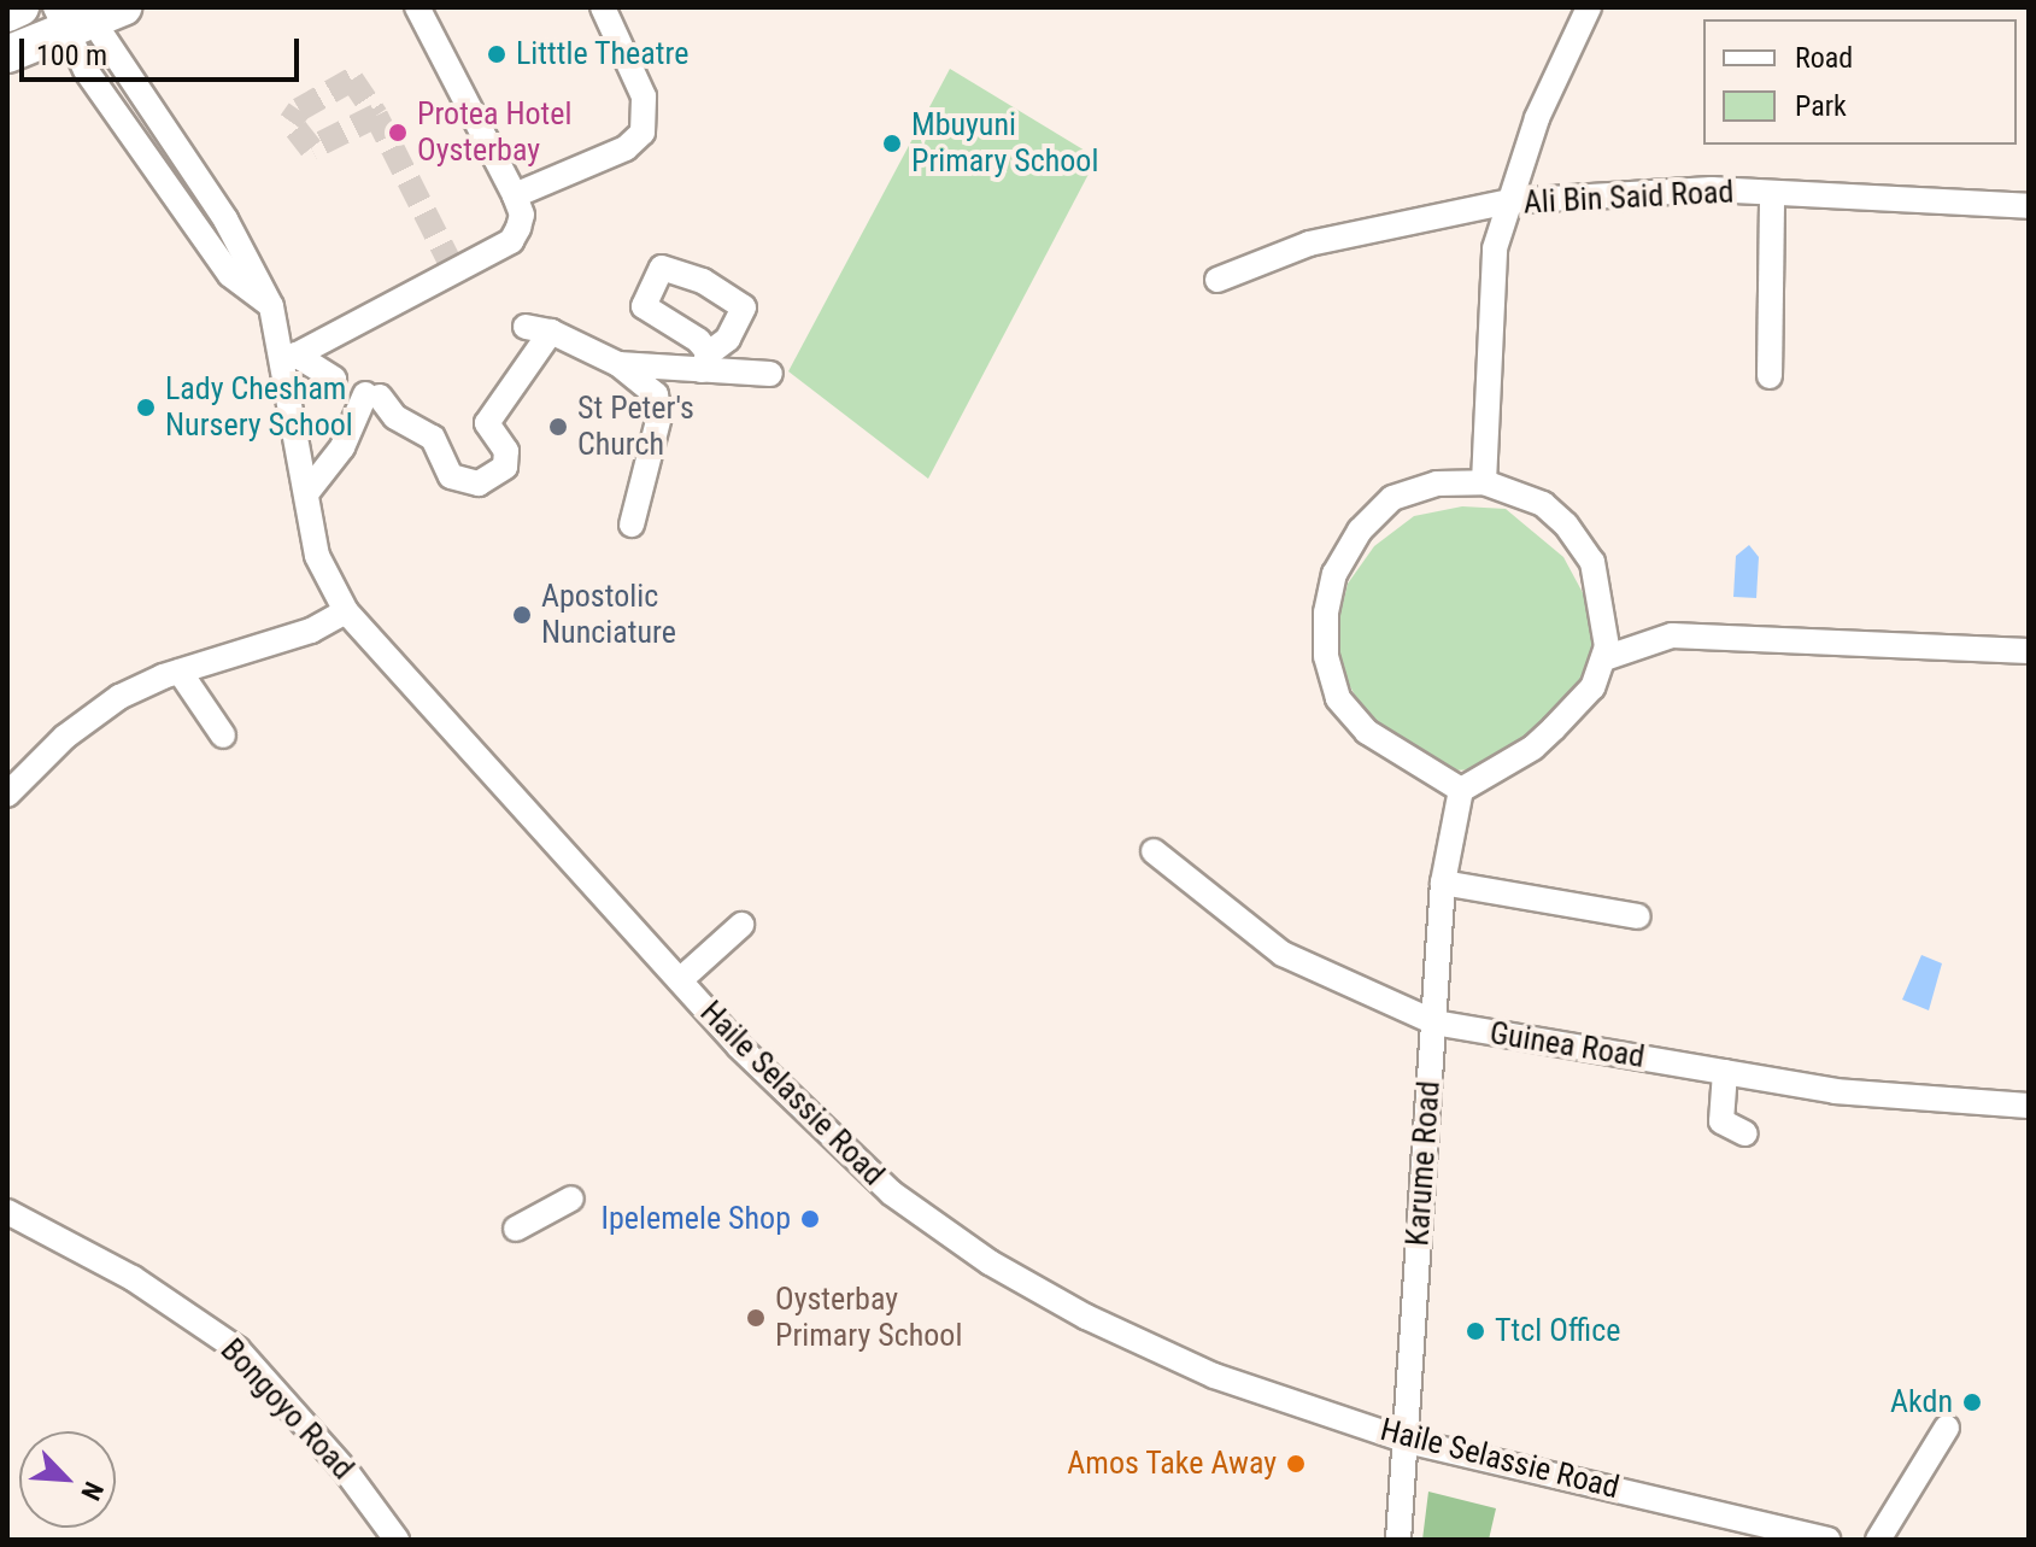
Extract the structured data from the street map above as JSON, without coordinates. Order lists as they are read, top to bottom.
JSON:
{
  "streets": {
    "street": [
      "Ali Bin Said Road",
      "Guinea Road",
      "Haile Selassie Road",
      "Karume Road",
      "Bongoyo Road"
    ]
  },
  "crossings": [
    ["Ali Bin Said Road", "Karume Road"],
    ["Guinea Road", "Karume Road"],
    ["Haile Selassie Road", "Karume Road"]
  ],
  "places": [
    "Litttle Theatre",
    "Protea Hotel Oysterbay",
    "Mbuyuni Primary School",
    "Lady Chesham Nursery School",
    "St Peter's Church",
    "Apostolic Nunciature",
    "Ipelemele Shop",
    "Oysterbay Primary School",
    "Ttcl Office",
    "Akdn",
    "Amos Take Away"
  ],
  "legend": ["Road", "Park"],
  "scale_bar": "100 m",
  "north": "bottom right"
}
